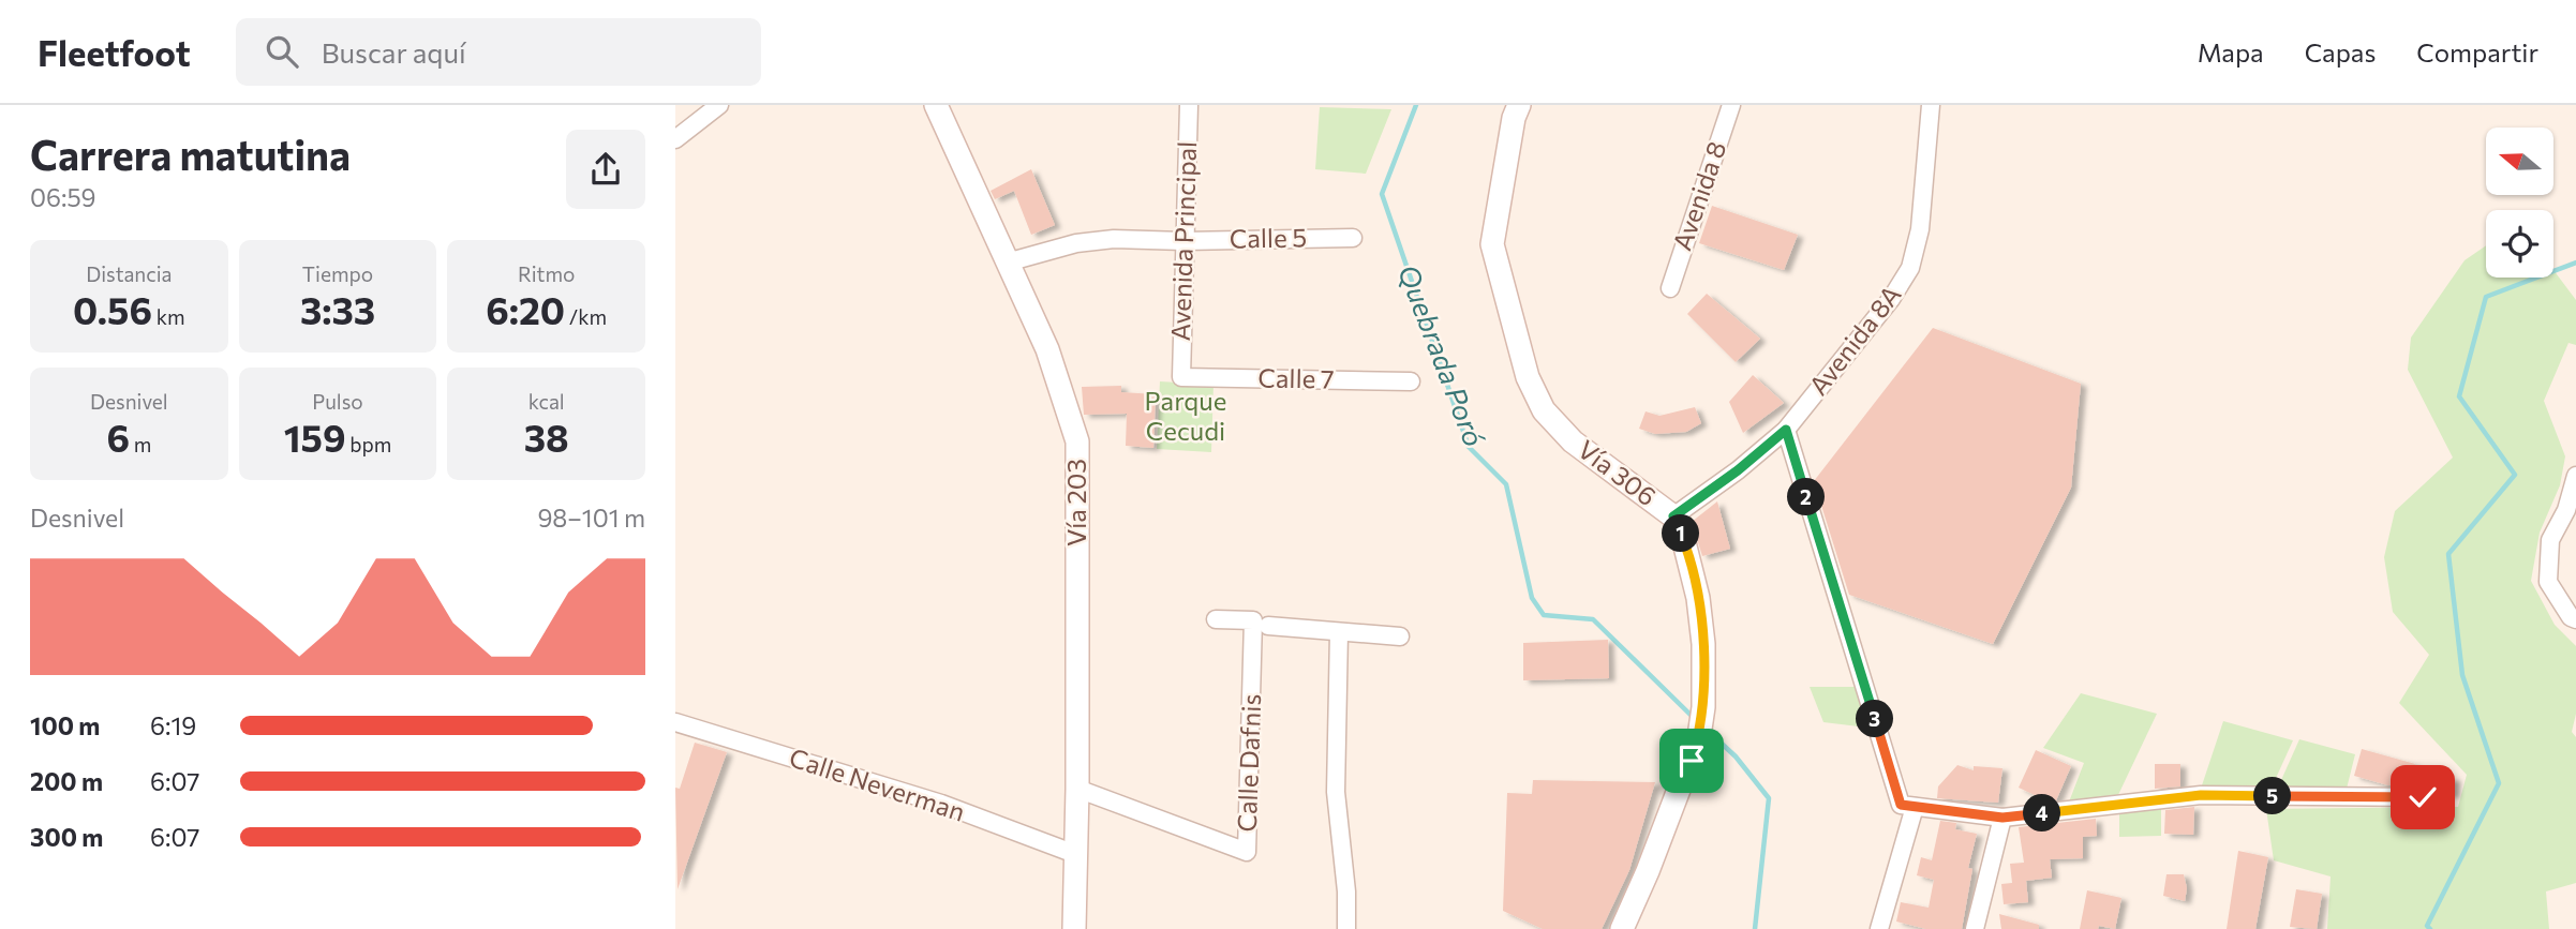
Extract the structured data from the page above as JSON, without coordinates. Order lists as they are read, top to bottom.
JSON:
{
  "streets": {
    "street": [
      "Avenida 8",
      "Calle 5",
      "Avenida Principal",
      "Avenida 8A",
      "Calle 7",
      "Vía 306",
      "Vía 203",
      "Calle Dafnis",
      "Calle Neverman"
    ]
  },
  "crossings": [
    ["Calle 5", "Avenida Principal"],
    ["Calle 5", "Vía 203"],
    ["Avenida Principal", "Calle 7"],
    ["Avenida 8A", "Vía 306"],
    ["Vía 203", "Calle Dafnis"],
    ["Vía 203", "Calle Neverman"]
  ],
  "water": ["Quebrada Poró"],
  "parks": ["Parque Cecudi"],
  "north": "left",
  "page": {
    "header": "Fleetfoot",
    "search": "Buscar aquí",
    "nav": ["Mapa", "Capas", "Compartir"],
    "heading": ["Carrera matutina", "06:59"],
    "stats": [
      ["Distancia", "0.56 km"],
      ["Tiempo", "3:33"],
      ["Ritmo", "6:20 /km"],
      ["Desnivel", "6 m"],
      ["Pulso", "159 bpm"],
      ["kcal", "38"]
    ],
    "pins": [
      "2",
      "1",
      "3",
      "5",
      "4"
    ],
    "chart": ["Desnivel", "98–101 m"],
    "list": [
      {
        "name": "100 m",
        "note": "6:19"
      },
      {
        "name": "200 m",
        "note": "6:07"
      },
      {
        "name": "300 m",
        "note": "6:07"
      }
    ]
  }
}
